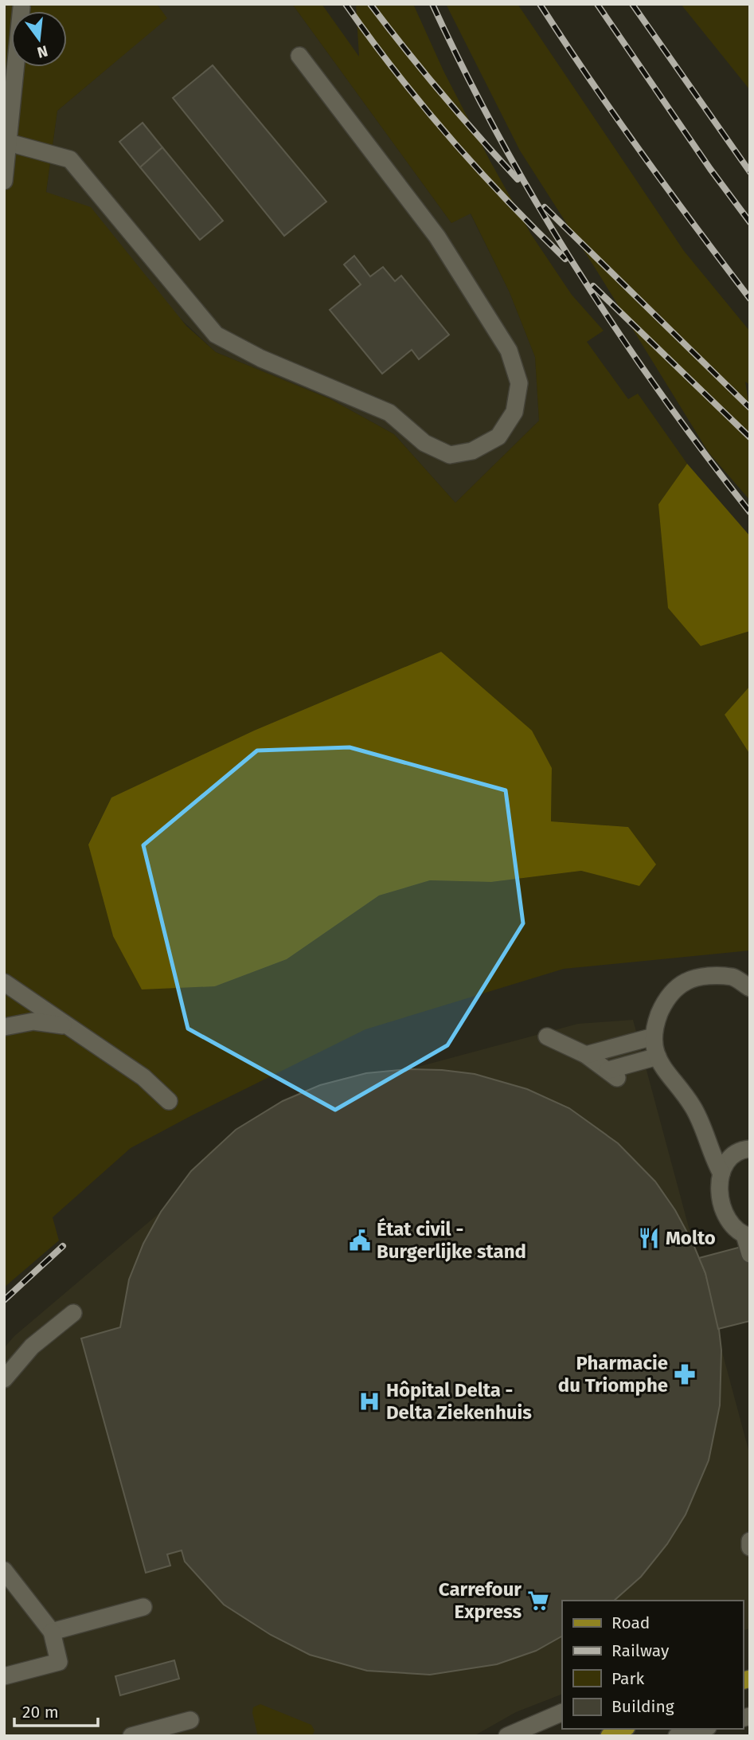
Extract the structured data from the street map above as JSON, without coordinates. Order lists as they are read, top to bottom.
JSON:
{
  "places": {
    "restaurant": ["Molto"],
    "public building": ["État civil - Burgerlijke stand"],
    "pharmacy": ["Pharmacie du Triomphe"],
    "hospital": ["Hôpital Delta - Delta Ziekenhuis"],
    "supermarket": ["Carrefour Express"]
  },
  "legend": [
    "Road",
    "Railway",
    "Park",
    "Building"
  ],
  "scale_bar": "20 m",
  "north": "bottom"
}
